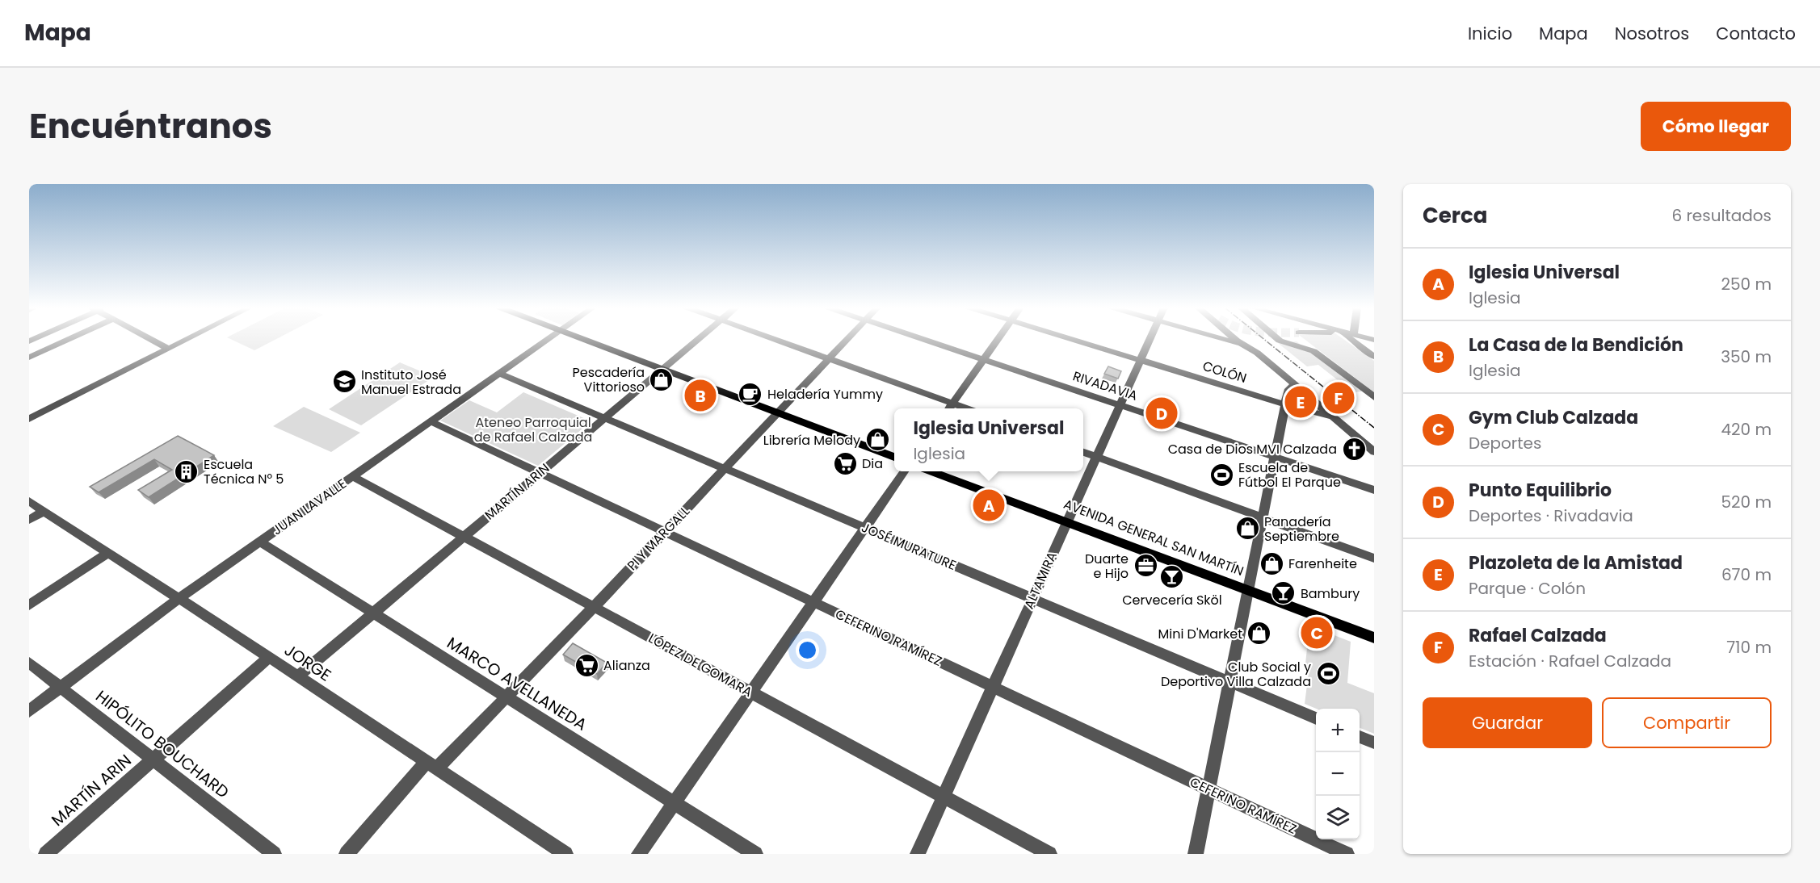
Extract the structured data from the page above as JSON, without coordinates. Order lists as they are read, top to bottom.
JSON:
{
  "streets": {
    "main road": ["AVENIDA GENERAL SAN MARTÍN"],
    "street": [
      "COLÓN",
      "RIVADAVIA",
      "MARTÍN ARIN",
      "JUAN LAVALLE",
      "PI Y MARGALL",
      "JOSÉ MURATURE",
      "ALTAMIRA",
      "CEFERINO RAMÍREZ",
      "JORGE",
      "LÓPEZ DE GOMARA",
      "MARCO AVELLANEDA",
      "HIPÓLITO BOUCHARD"
    ]
  },
  "crossings": [
    ["COLÓN", "ALTAMIRA"],
    ["RIVADAVIA", "ALTAMIRA"],
    ["MARTÍN ARIN", "JOSÉ MURATURE"],
    ["MARTÍN ARIN", "CEFERINO RAMÍREZ"],
    ["MARTÍN ARIN", "JORGE"],
    ["MARTÍN ARIN", "LÓPEZ DE GOMARA"],
    ["MARTÍN ARIN", "MARCO AVELLANEDA"],
    ["MARTÍN ARIN", "HIPÓLITO BOUCHARD"],
    ["JUAN LAVALLE", "JOSÉ MURATURE"],
    ["JUAN LAVALLE", "CEFERINO RAMÍREZ"],
    ["JUAN LAVALLE", "JORGE"],
    ["JUAN LAVALLE", "LÓPEZ DE GOMARA"],
    ["JUAN LAVALLE", "MARCO AVELLANEDA"],
    ["JUAN LAVALLE", "HIPÓLITO BOUCHARD"],
    ["AVENIDA GENERAL SAN MARTÍN", "ALTAMIRA"],
    ["PI Y MARGALL", "JOSÉ MURATURE"],
    ["PI Y MARGALL", "CEFERINO RAMÍREZ"],
    ["PI Y MARGALL", "JORGE"],
    ["PI Y MARGALL", "LÓPEZ DE GOMARA"],
    ["PI Y MARGALL", "MARCO AVELLANEDA"],
    ["JOSÉ MURATURE", "ALTAMIRA"],
    ["ALTAMIRA", "CEFERINO RAMÍREZ"],
    ["ALTAMIRA", "LÓPEZ DE GOMARA"]
  ],
  "parks": ["Ateneo Parroquial de Rafael Calzada"],
  "places": {
    "shop": [
      "Pescadería Vittorioso",
      "Librería Melody",
      "Panadería Septiembre",
      "Farenheite",
      "Mini D'Market"
    ],
    "school or university": ["Instituto José Manuel Estrada"],
    "cafe": ["Heladería Yummy"],
    "church": ["Casa de Dios MVI Calzada"],
    "supermarket": ["Dia", "Alianza"],
    "building": ["Escuela Técnica N° 5"],
    "sports": ["Escuela de Fútbol El Parque", "Club Social y Deportivo Villa Calzada"],
    "office": ["Duarte e Hijo"],
    "bar": ["Cervecería Sköl", "Bambury"]
  },
  "page": {
    "header": "Mapa",
    "nav": [
      "Inicio",
      "Mapa",
      "Nosotros",
      "Contacto"
    ],
    "title": "Encuéntranos",
    "buttons": [
      "Cómo llegar",
      ["Guardar", "Compartir"]
    ],
    "heading": ["Cerca", "6 resultados"],
    "list": [
      {
        "mark": "A",
        "name": "Iglesia Universal",
        "note": "Iglesia",
        "value": "250 m"
      },
      {
        "mark": "B",
        "name": "La Casa de la Bendición",
        "note": "Iglesia",
        "value": "350 m"
      },
      {
        "mark": "C",
        "name": "Gym Club Calzada",
        "note": "Deportes",
        "value": "420 m"
      },
      {
        "mark": "D",
        "name": "Punto Equilibrio",
        "note": "Deportes · Rivadavia",
        "value": "520 m"
      },
      {
        "mark": "E",
        "name": "Plazoleta de la Amistad",
        "note": "Parque · Colón",
        "value": "670 m"
      },
      {
        "mark": "F",
        "name": "Rafael Calzada",
        "note": "Estación · Rafael Calzada",
        "value": "710 m"
      }
    ],
    "pins": [
      "B",
      "F",
      "E",
      "D",
      "A",
      "C"
    ],
    "popup": ["Iglesia Universal", "Iglesia"],
    "map_buttons": ["+", "−"]
  }
}
